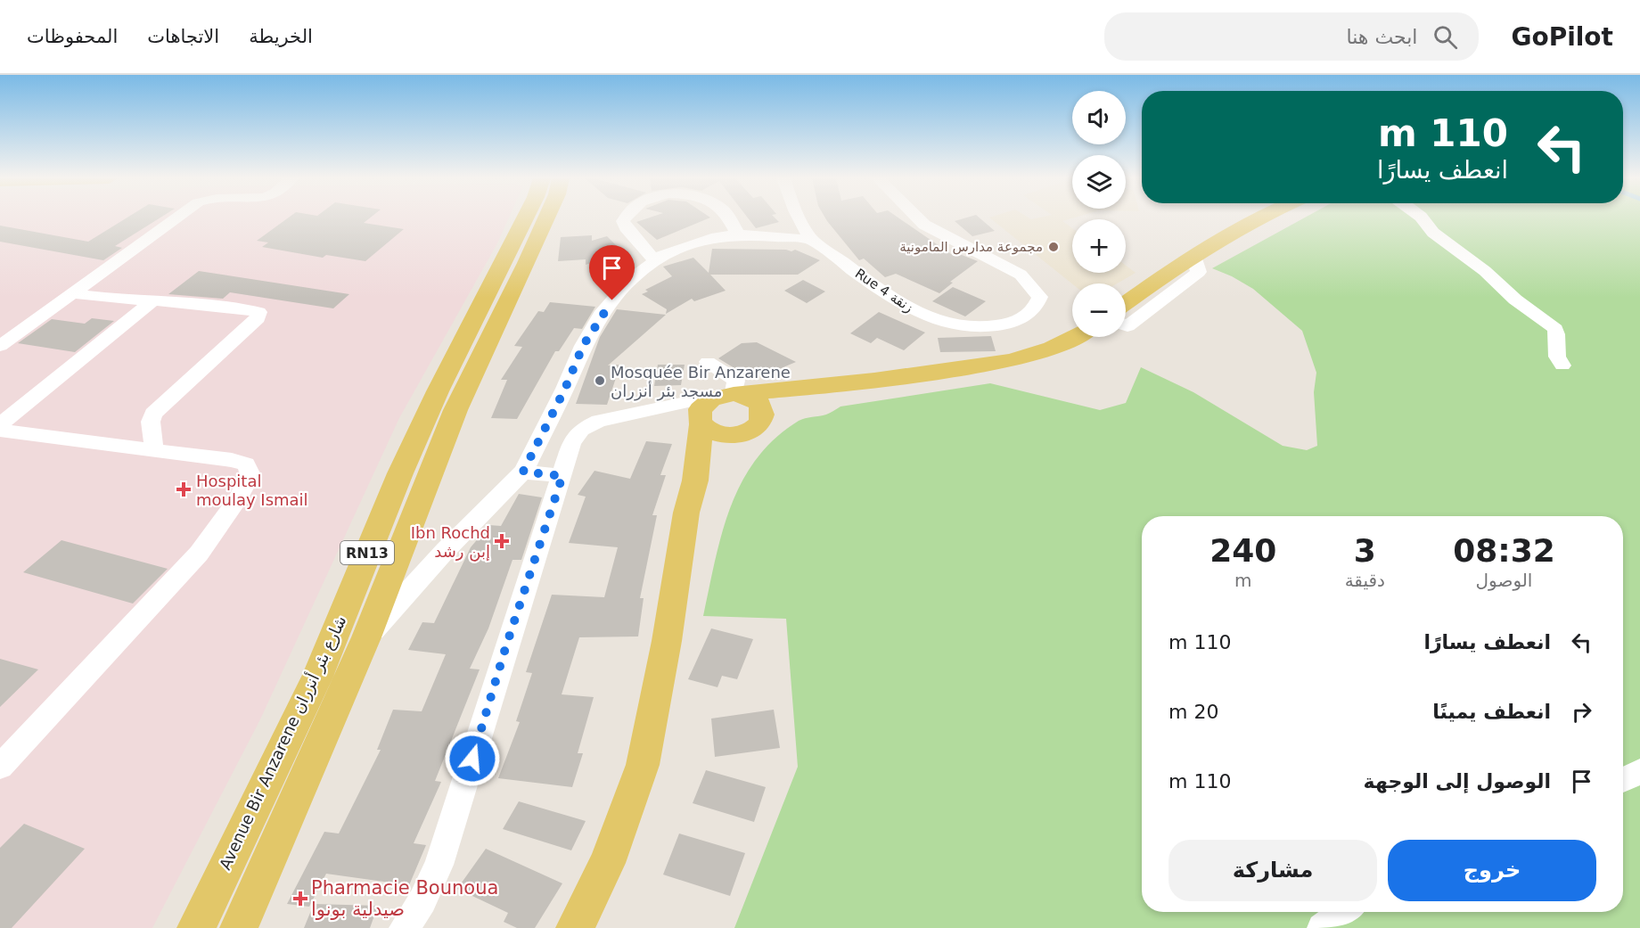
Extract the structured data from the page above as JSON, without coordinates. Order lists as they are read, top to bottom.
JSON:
{
  "streets": {
    "main road": ["RN13", "Avenue Bir Anzarene شارع بئر أنزران"],
    "street": ["Rue 4 زنقة"]
  },
  "places": {
    "other": ["مجموعة مدارس المامونية", "Mosquée Bir Anzarene مسجد بئر أنزران"],
    "health": ["Hospital moulay Ismail", "Ibn Rochd إبن رشد", "Pharmacie Bounoua صيدلية بونوا"]
  },
  "page": {
    "header": "GoPilot",
    "search": "ابحث هنا",
    "nav": ["الخريطة", "الاتجاهات", "المحفوظات"],
    "map_buttons": ["+", "−"],
    "turn": ["110 m", "انعطف يسارًا"],
    "eta": [
      "08:32",
      "الوصول",
      "3",
      "دقيقة",
      "240",
      "m"
    ],
    "list": [
      {
        "name": "انعطف يسارًا",
        "value": "110 m"
      },
      {
        "name": "انعطف يمينًا",
        "value": "20 m"
      },
      {
        "name": "الوصول إلى الوجهة",
        "value": "110 m"
      }
    ],
    "buttons": ["خروج", "مشاركة"]
  }
}
